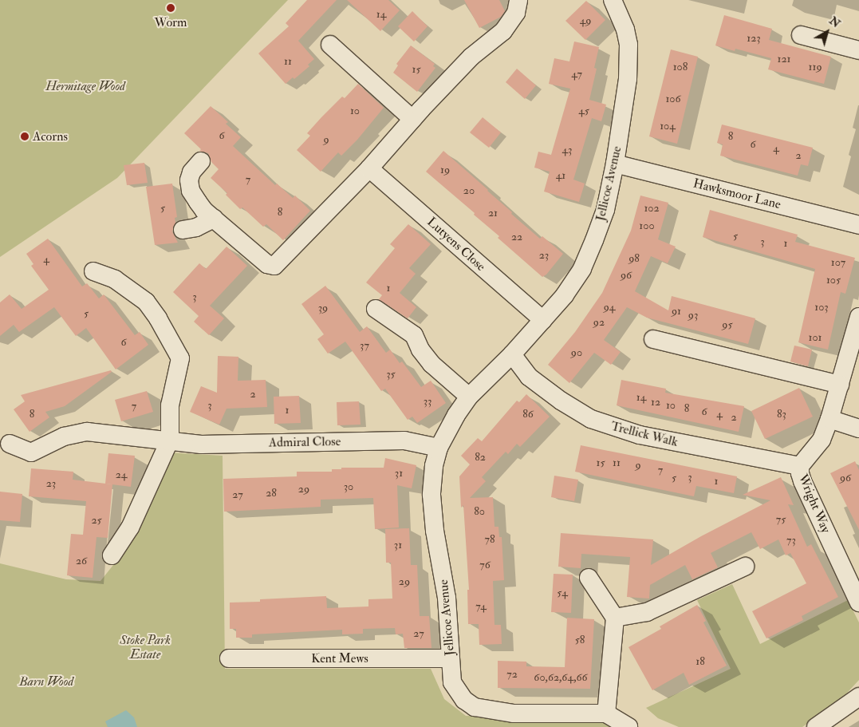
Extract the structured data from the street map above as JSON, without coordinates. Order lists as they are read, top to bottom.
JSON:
{
  "streets": {
    "street": [
      "Jellicoe Avenue",
      "Hawksmoor Lane",
      "Lutyens Close",
      "Trellick Walk",
      "Admiral Close",
      "Wright Way",
      "Kent Mews"
    ]
  },
  "crossings": [
    ["Jellicoe Avenue", "Hawksmoor Lane"],
    ["Jellicoe Avenue", "Lutyens Close"],
    ["Jellicoe Avenue", "Trellick Walk"],
    ["Jellicoe Avenue", "Admiral Close"],
    ["Jellicoe Avenue", "Kent Mews"],
    ["Trellick Walk", "Wright Way"]
  ],
  "parks": ["Hermitage Wood", "Stoke Park Estate", "Barn Wood"],
  "places": ["Worm", "Acorns"],
  "house_numbers": [
    "14",
    "49",
    "123",
    "121",
    "11",
    "108",
    "119",
    "15",
    "47",
    "106",
    "10",
    "45",
    "104",
    "6",
    "8",
    "9",
    "6",
    "4",
    "43",
    "2",
    "19",
    "41",
    "7",
    "20",
    "5",
    "102",
    "8",
    "21",
    "100",
    "5",
    "22",
    "3",
    "1",
    "23",
    "98",
    "4",
    "107",
    "96",
    "105",
    "1",
    "3",
    "94",
    "103",
    "39",
    "91",
    "5",
    "93",
    "92",
    "95",
    "101",
    "6",
    "37",
    "90",
    "35",
    "2",
    "14",
    "33",
    "12",
    "3",
    "10",
    "7",
    "8",
    "1",
    "6",
    "8",
    "86",
    "4",
    "83",
    "2",
    "82",
    "15",
    "11",
    "9",
    "7",
    "31",
    "24",
    "3",
    "5",
    "96",
    "1",
    "23",
    "30",
    "29",
    "28",
    "27",
    "80",
    "75",
    "25",
    "78",
    "73",
    "31",
    "26",
    "76",
    "29",
    "54",
    "74",
    "27",
    "58",
    "18",
    "72",
    "60,62,64,66"
  ],
  "north": "top right"
}
